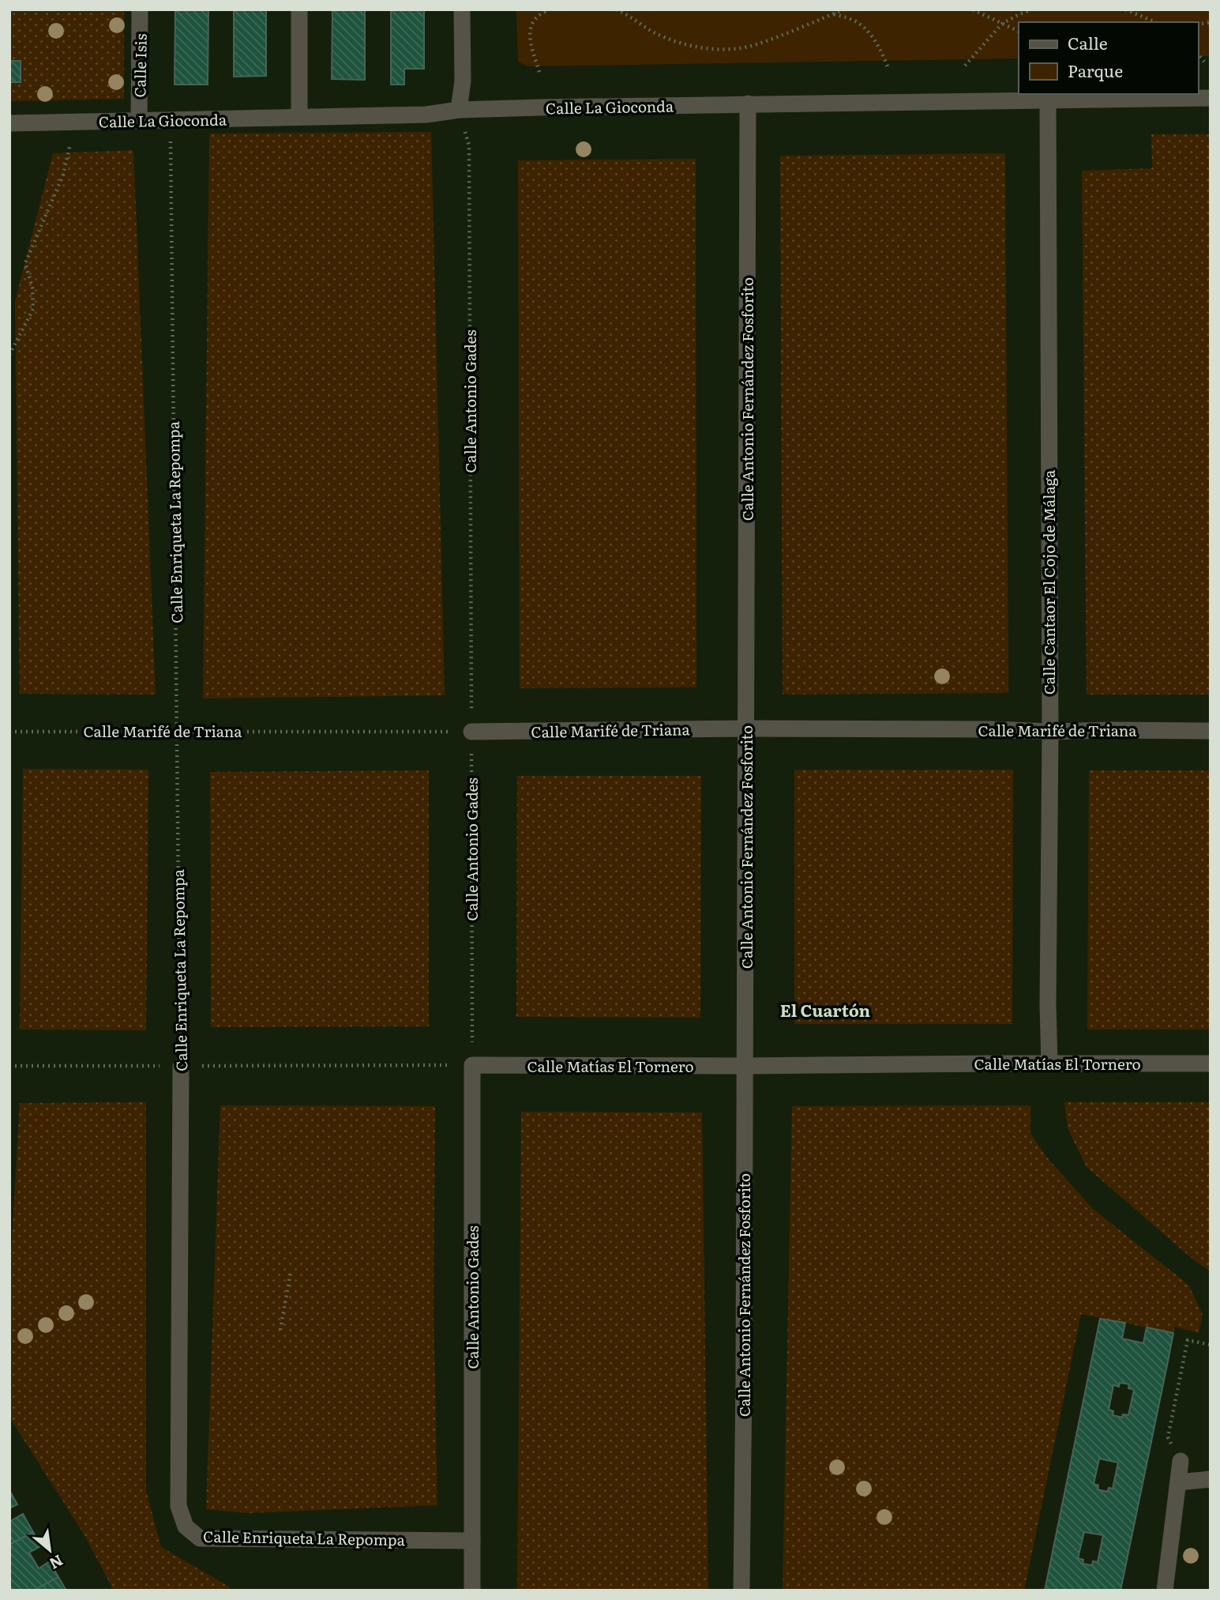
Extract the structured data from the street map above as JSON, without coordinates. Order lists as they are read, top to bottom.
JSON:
{
  "streets": {
    "street": [
      "Calle Isis",
      "Calle La Gioconda",
      "Calle Antonio Fernández Fosforito",
      "Calle Antonio Gades",
      "Calle Enriqueta La Repompa",
      "Calle Cantaor El Cojo de Málaga",
      "Calle Marifé de Triana",
      "Calle Matías El Tornero"
    ]
  },
  "crossings": [
    ["Calle Isis", "Calle La Gioconda"],
    ["Calle La Gioconda", "Calle Antonio Fernández Fosforito"],
    ["Calle La Gioconda", "Calle Antonio Gades"],
    ["Calle La Gioconda", "Calle Enriqueta La Repompa"],
    ["Calle La Gioconda", "Calle Cantaor El Cojo de Málaga"],
    ["Calle Antonio Fernández Fosforito", "Calle Marifé de Triana"],
    ["Calle Antonio Fernández Fosforito", "Calle Matías El Tornero"],
    ["Calle Antonio Gades", "Calle Enriqueta La Repompa"],
    ["Calle Antonio Gades", "Calle Marifé de Triana"],
    ["Calle Antonio Gades", "Calle Matías El Tornero"],
    ["Calle Enriqueta La Repompa", "Calle Marifé de Triana"],
    ["Calle Cantaor El Cojo de Málaga", "Calle Marifé de Triana"],
    ["Calle Cantaor El Cojo de Málaga", "Calle Matías El Tornero"]
  ],
  "districts": ["El Cuartón"],
  "legend": ["Calle", "Parque"],
  "north": "bottom right"
}
